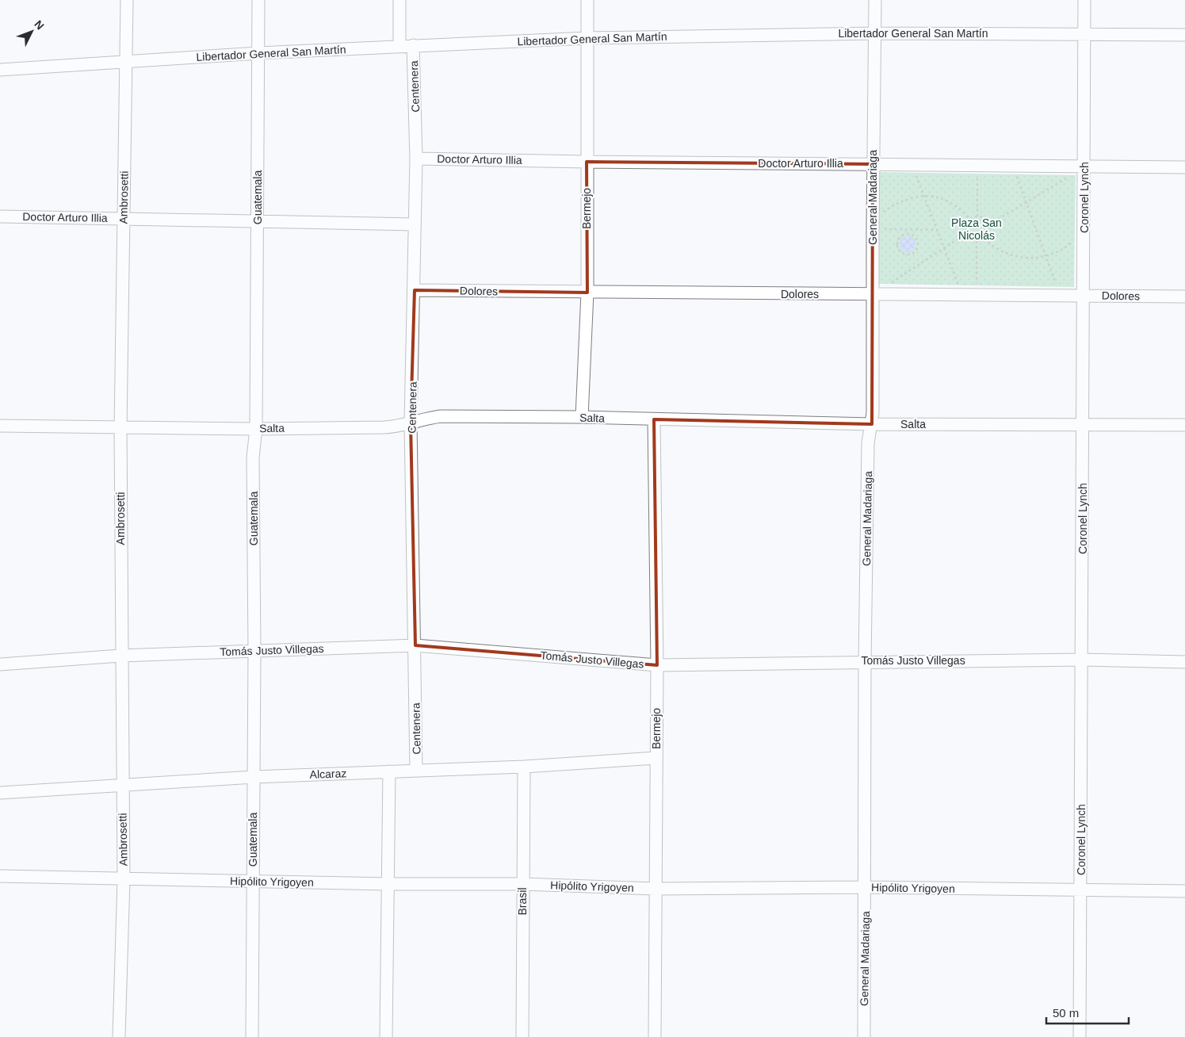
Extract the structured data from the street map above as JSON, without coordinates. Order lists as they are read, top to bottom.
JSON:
{
  "streets": {
    "street": [
      "Libertador General San Martín",
      "Centenera",
      "Doctor Arturo Illia",
      "Ambrosetti",
      "Guatemala",
      "General Madariaga",
      "Coronel Lynch",
      "Bermejo",
      "Dolores",
      "Salta",
      "Tomás Justo Villegas",
      "Alcaraz",
      "Hipólito Yrigoyen",
      "Brasil"
    ]
  },
  "crossings": [
    ["Libertador General San Martín", "Centenera"],
    ["Libertador General San Martín", "Ambrosetti"],
    ["Libertador General San Martín", "Guatemala"],
    ["Libertador General San Martín", "General Madariaga"],
    ["Libertador General San Martín", "Coronel Lynch"],
    ["Libertador General San Martín", "Bermejo"],
    ["Centenera", "Doctor Arturo Illia"],
    ["Centenera", "Dolores"],
    ["Centenera", "Salta"],
    ["Centenera", "Tomás Justo Villegas"],
    ["Centenera", "Alcaraz"],
    ["Doctor Arturo Illia", "Ambrosetti"],
    ["Doctor Arturo Illia", "Guatemala"],
    ["Doctor Arturo Illia", "General Madariaga"],
    ["Doctor Arturo Illia", "Coronel Lynch"],
    ["Doctor Arturo Illia", "Bermejo"],
    ["Ambrosetti", "Salta"],
    ["Ambrosetti", "Tomás Justo Villegas"],
    ["Ambrosetti", "Alcaraz"],
    ["Ambrosetti", "Hipólito Yrigoyen"],
    ["Guatemala", "Salta"],
    ["Guatemala", "Tomás Justo Villegas"],
    ["Guatemala", "Alcaraz"],
    ["Guatemala", "Hipólito Yrigoyen"],
    ["General Madariaga", "Dolores"],
    ["General Madariaga", "Salta"],
    ["General Madariaga", "Tomás Justo Villegas"],
    ["General Madariaga", "Hipólito Yrigoyen"],
    ["Coronel Lynch", "Dolores"],
    ["Coronel Lynch", "Salta"],
    ["Coronel Lynch", "Tomás Justo Villegas"],
    ["Coronel Lynch", "Hipólito Yrigoyen"],
    ["Bermejo", "Dolores"],
    ["Bermejo", "Salta"],
    ["Bermejo", "Tomás Justo Villegas"],
    ["Bermejo", "Alcaraz"],
    ["Bermejo", "Hipólito Yrigoyen"],
    ["Alcaraz", "Brasil"],
    ["Hipólito Yrigoyen", "Brasil"]
  ],
  "parks": ["Plaza San Nicolás"],
  "scale_bar": "50 m",
  "north": "top right"
}
